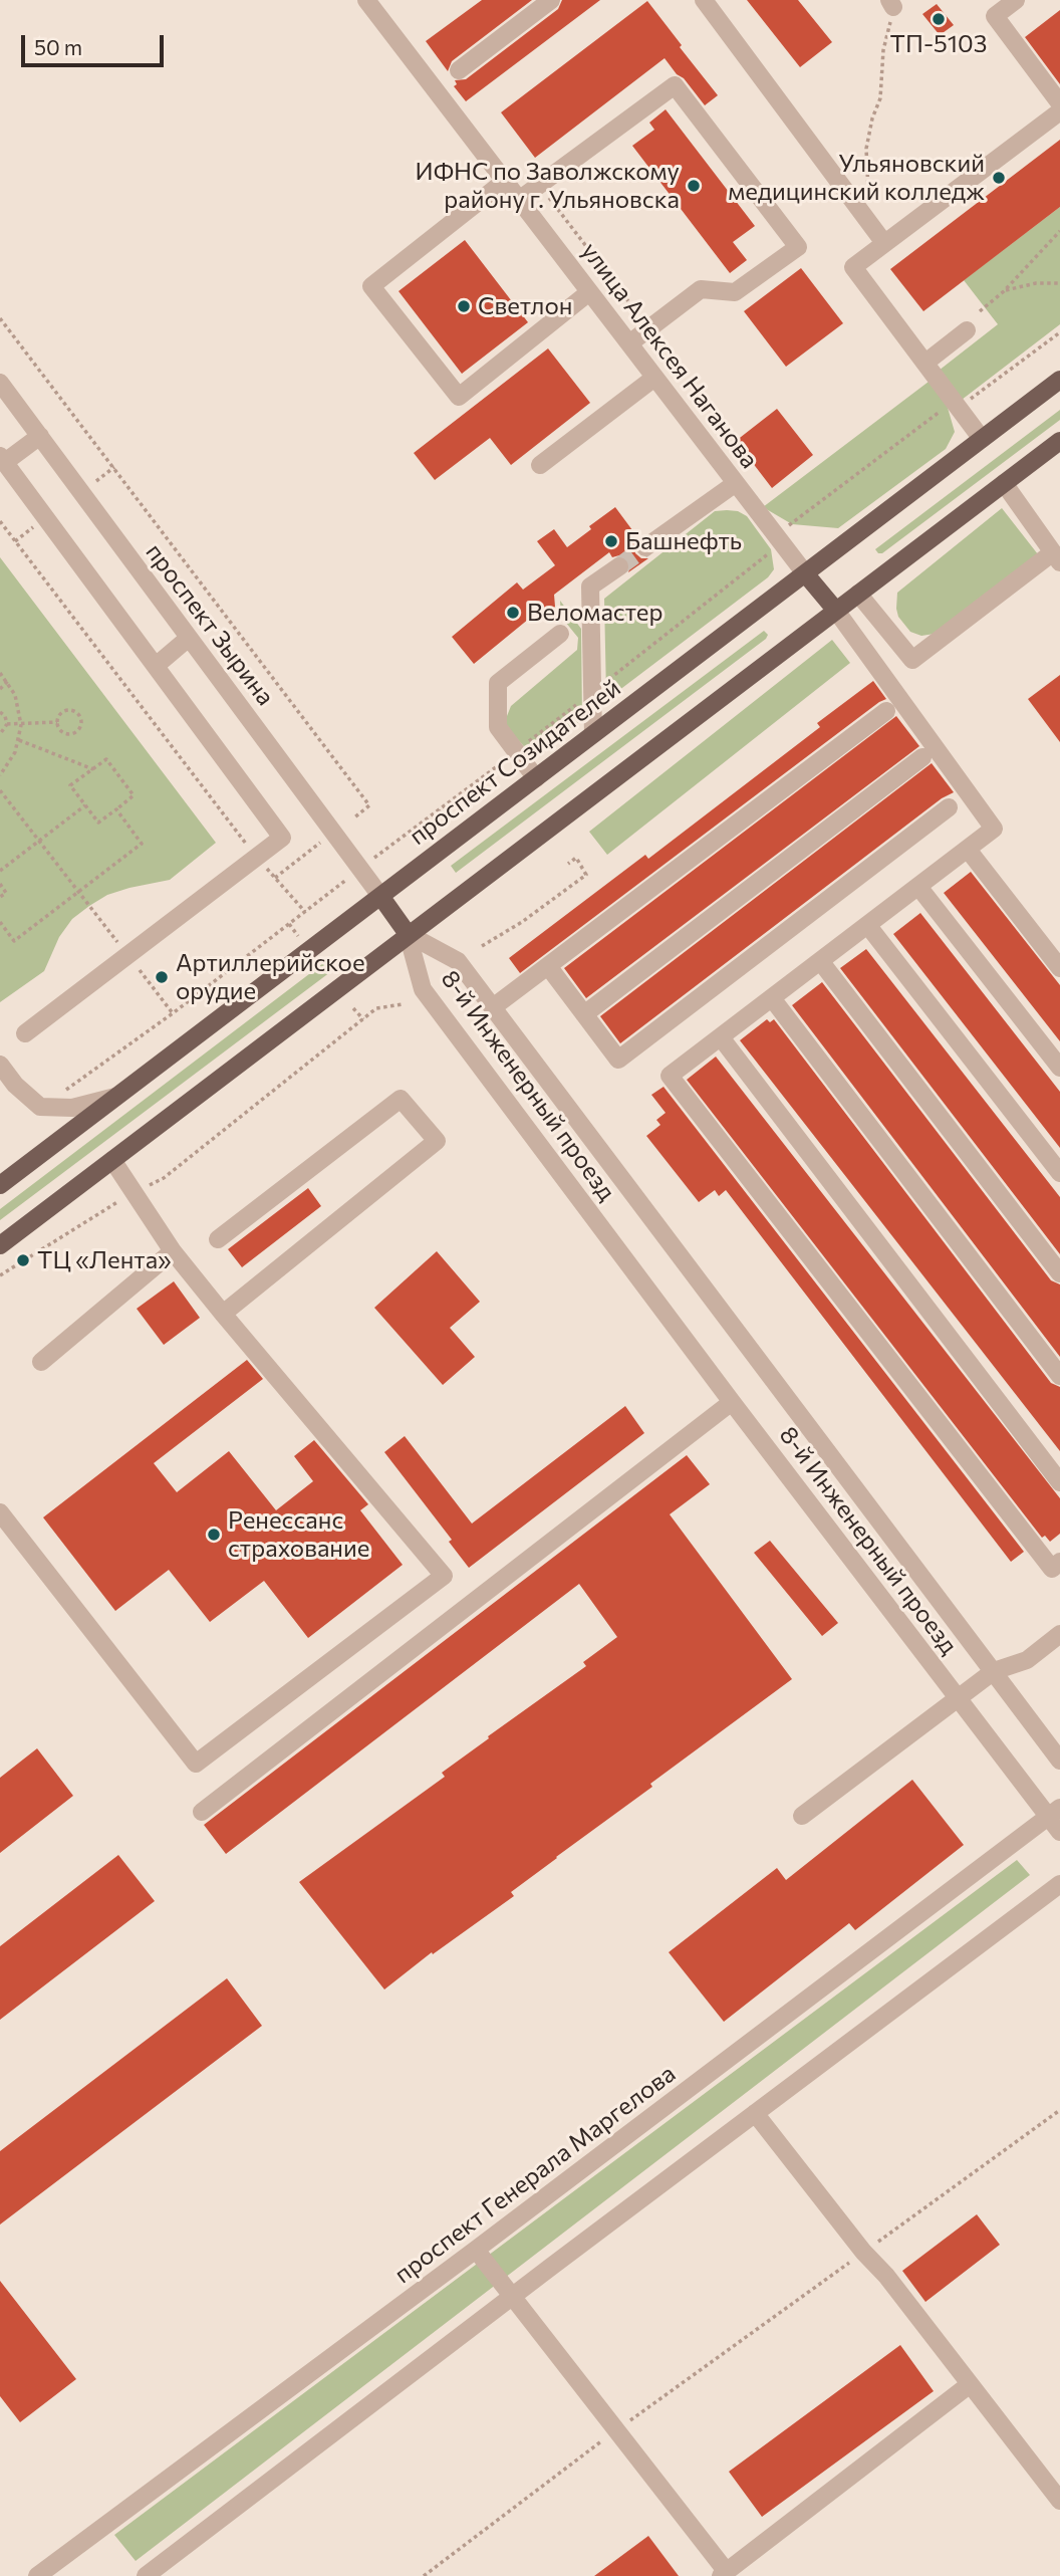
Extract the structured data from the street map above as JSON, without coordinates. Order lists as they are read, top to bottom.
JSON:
{
  "streets": {
    "main road": ["проспект Созидателей"],
    "street": [
      "улица Алексея Наганова",
      "проспект Зырина",
      "8-й Инженерный проезд",
      "проспект Генерала Маргелова"
    ]
  },
  "crossings": [
    ["улица Алексея Наганова", "проспект Созидателей"],
    ["проспект Зырина", "проспект Созидателей"],
    ["8-й Инженерный проезд", "проспект Генерала Маргелова"]
  ],
  "places": [
    "ТП-5103",
    "Ульяновский медицинский колледж",
    "ИФНС по Заволжскому району г. Ульяновска",
    "Светлон",
    "Башнефть",
    "Веломастер",
    "Артиллерийское орудие",
    "ТЦ «Лента»",
    "Ренессанс страхование"
  ],
  "scale_bar": "50 m"
}
